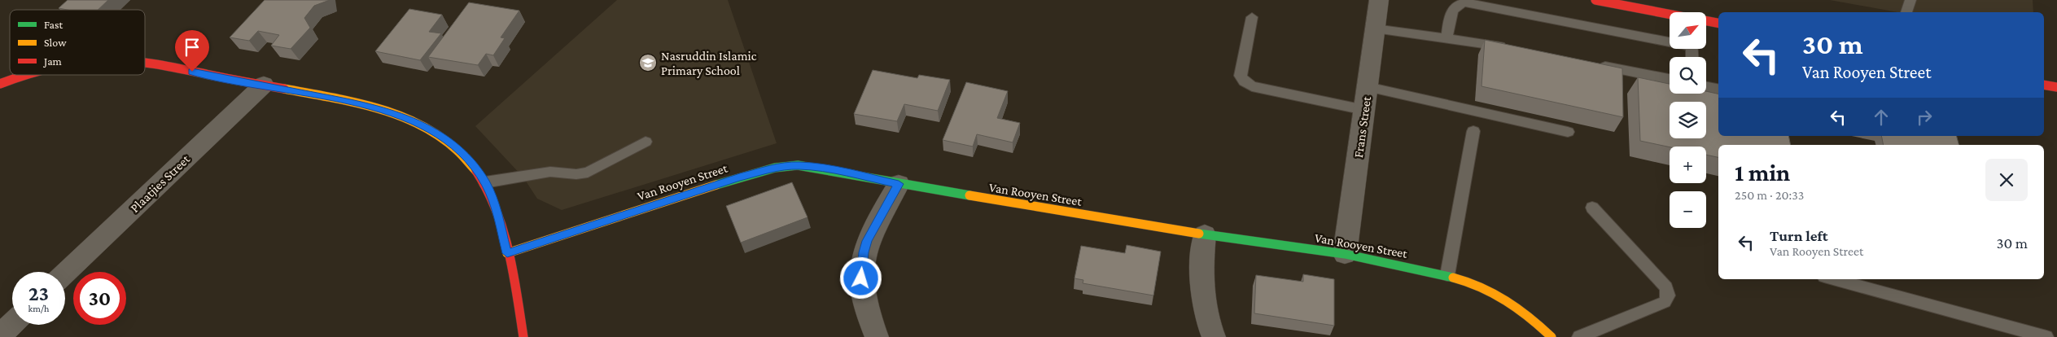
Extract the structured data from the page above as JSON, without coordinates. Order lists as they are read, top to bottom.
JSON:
{
  "streets": {
    "street": ["Frans Street", "Van Rooyen Street", "Plaatjies Street"]
  },
  "crossings": [
    ["Frans Street", "Van Rooyen Street"]
  ],
  "places": {
    "school or university": ["Nasruddin Islamic Primary School"]
  },
  "legend": ["Fast", "Slow", "Jam"],
  "north": "top right",
  "page": {
    "map_buttons": ["+", "−"],
    "turn": ["30 m", "Van Rooyen Street"],
    "heading": ["1 min", "250 m · 20:33"],
    "list": [
      {
        "name": "Turn left",
        "note": "Van Rooyen Street",
        "value": "30 m"
      }
    ],
    "speed": "23 km/h",
    "limit": "30"
  }
}
